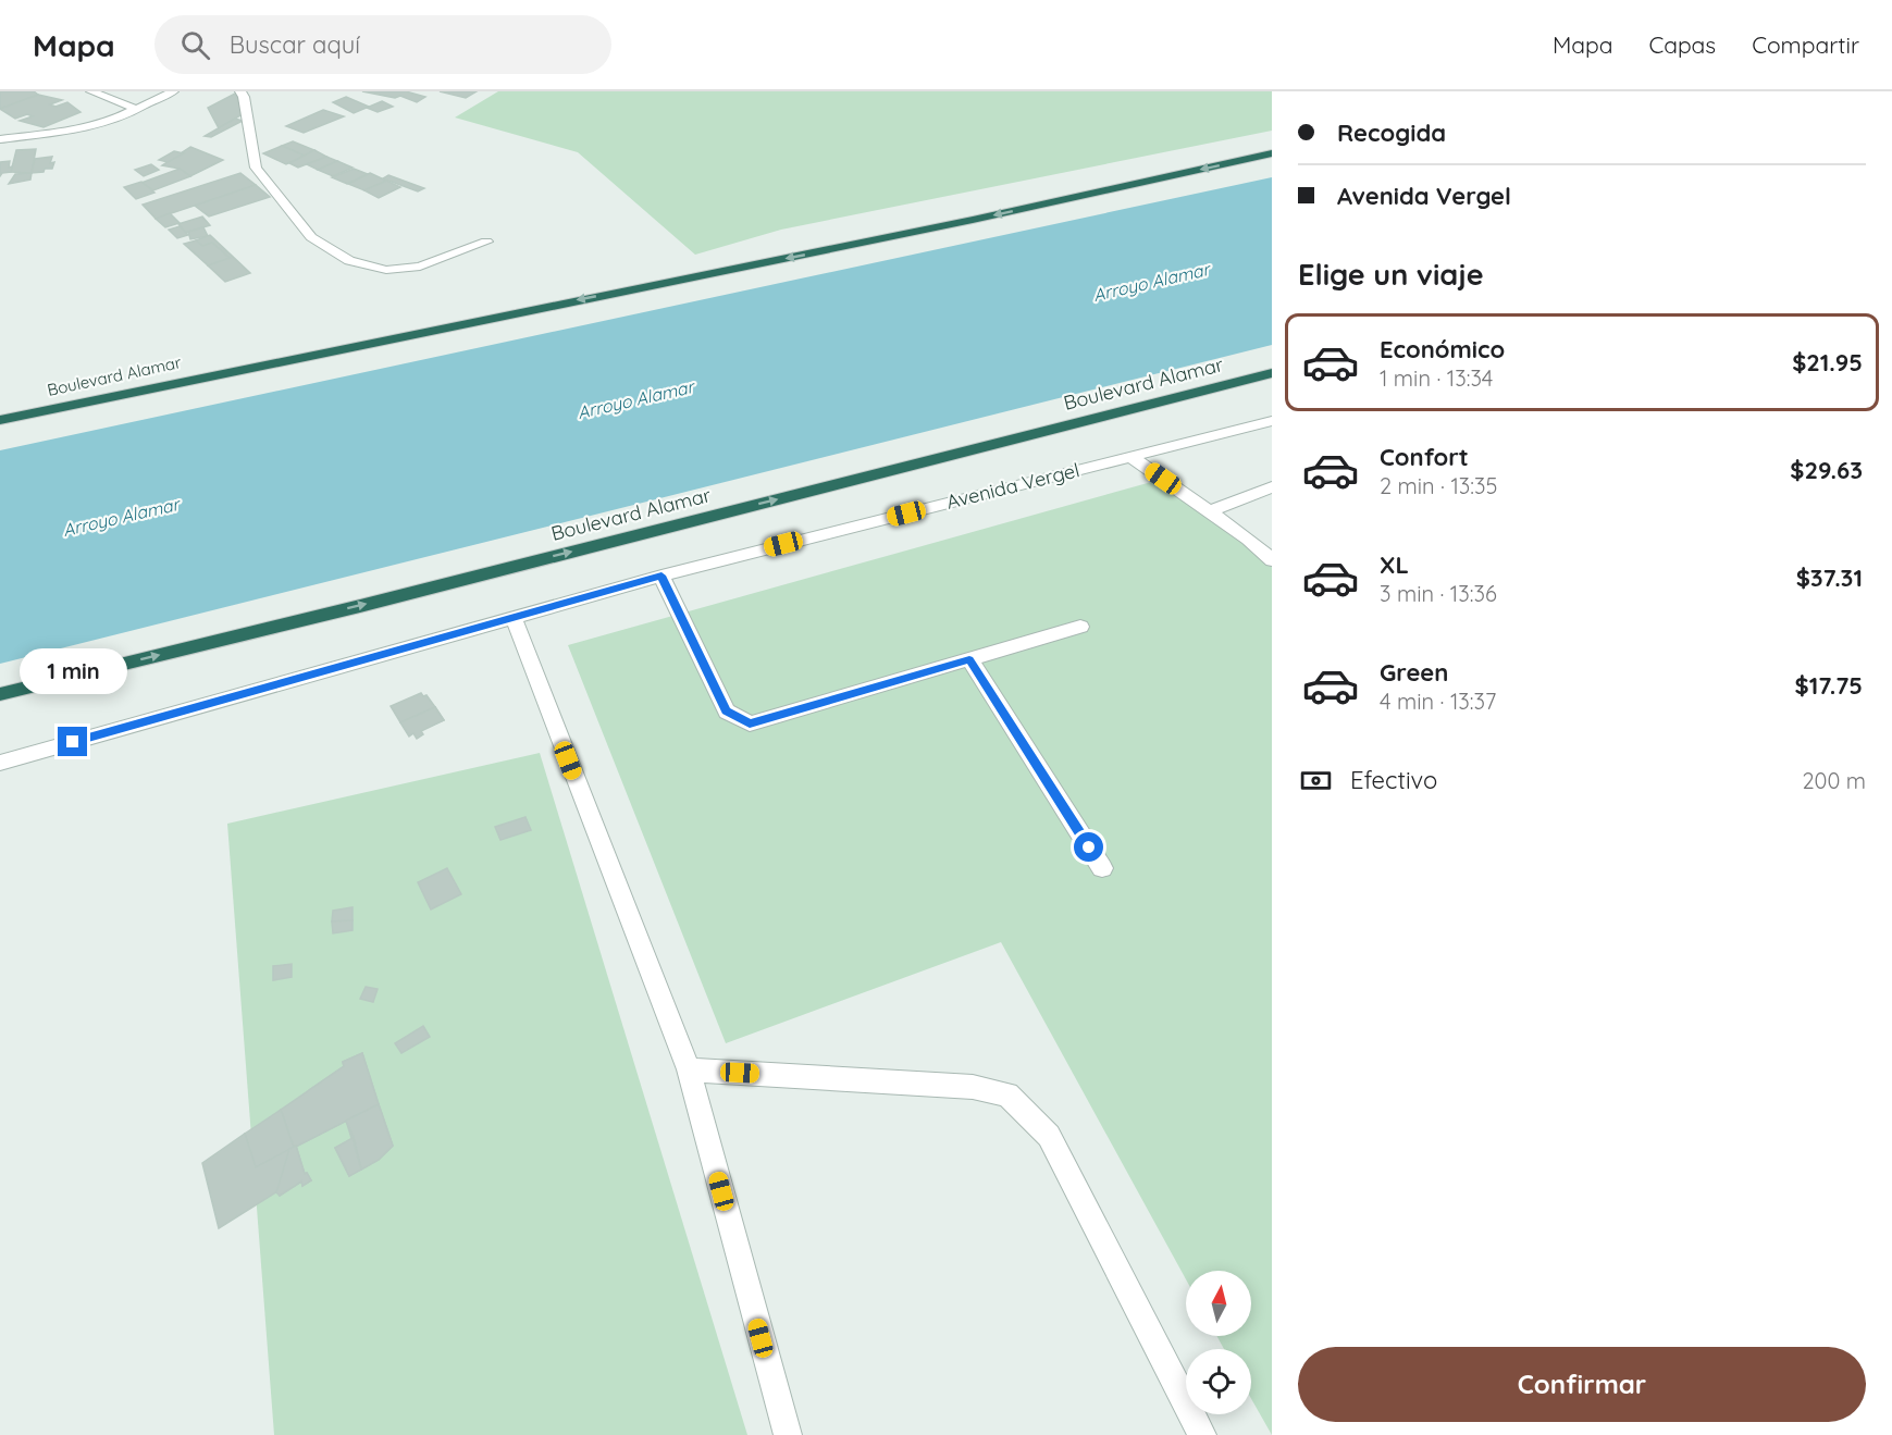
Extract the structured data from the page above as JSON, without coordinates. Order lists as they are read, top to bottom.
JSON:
{
  "streets": {
    "highway": ["Boulevard Alamar"],
    "street": ["Avenida Vergel"]
  },
  "water": ["Arroyo Alamar"],
  "north": "top",
  "page": {
    "header": "Mapa",
    "search": "Buscar aquí",
    "nav": ["Mapa", "Capas", "Compartir"],
    "banner": ["Recogida", "Avenida Vergel"],
    "heading": "Elige un viaje",
    "list": [
      {
        "name": "Económico",
        "note": "1 min · 13:34",
        "value": "$21.95"
      },
      {
        "name": "Confort",
        "note": "2 min · 13:35",
        "value": "$29.63"
      },
      {
        "name": "XL",
        "note": "3 min · 13:36",
        "value": "$37.31"
      },
      {
        "name": "Green",
        "note": "4 min · 13:37",
        "value": "$17.75"
      }
    ],
    "bubble": "1 min",
    "pay": ["Efectivo", "200 m"],
    "buttons": "Confirmar"
  }
}
